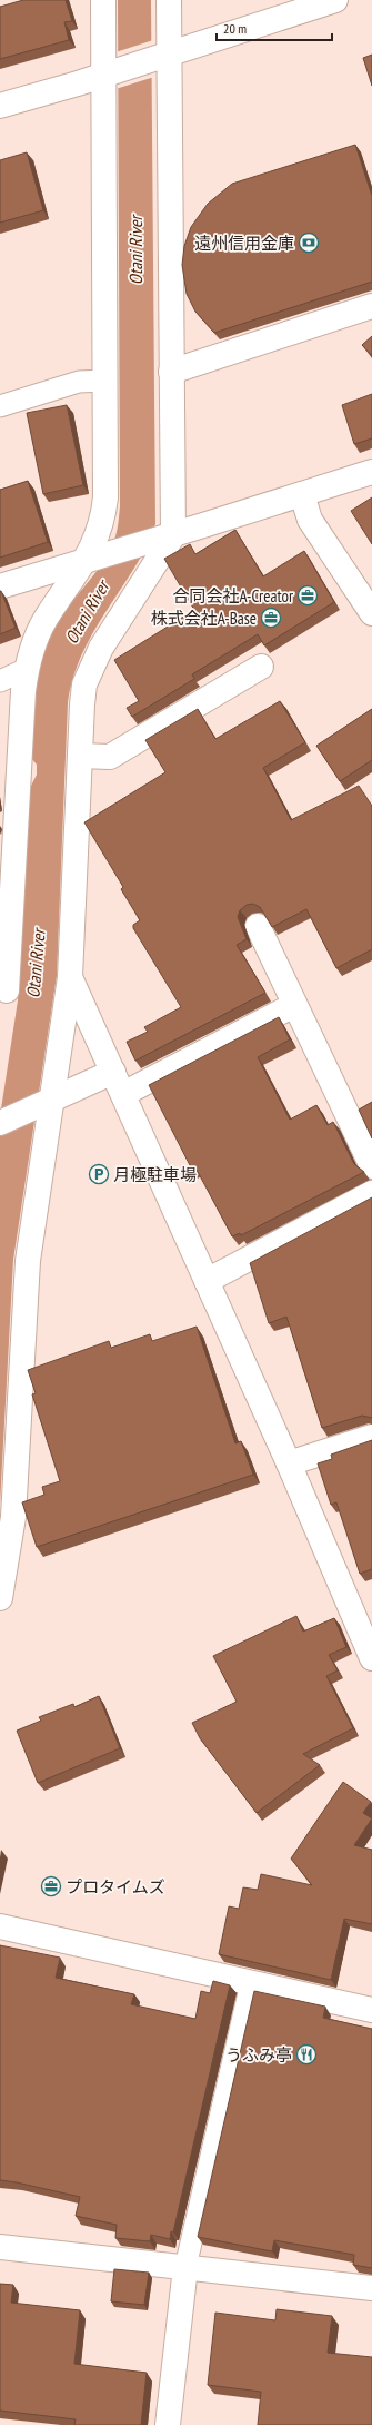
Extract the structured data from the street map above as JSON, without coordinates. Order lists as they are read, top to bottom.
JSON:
{
  "water": ["Otani River"],
  "places": {
    "bank": ["遠州信用金庫"],
    "office": ["合同会社A-Creator", "株式会社A-Base", "プロタイムズ"],
    "parking": ["月極駐車場"],
    "restaurant": ["うふみ亭"]
  },
  "scale_bar": "20 m"
}
